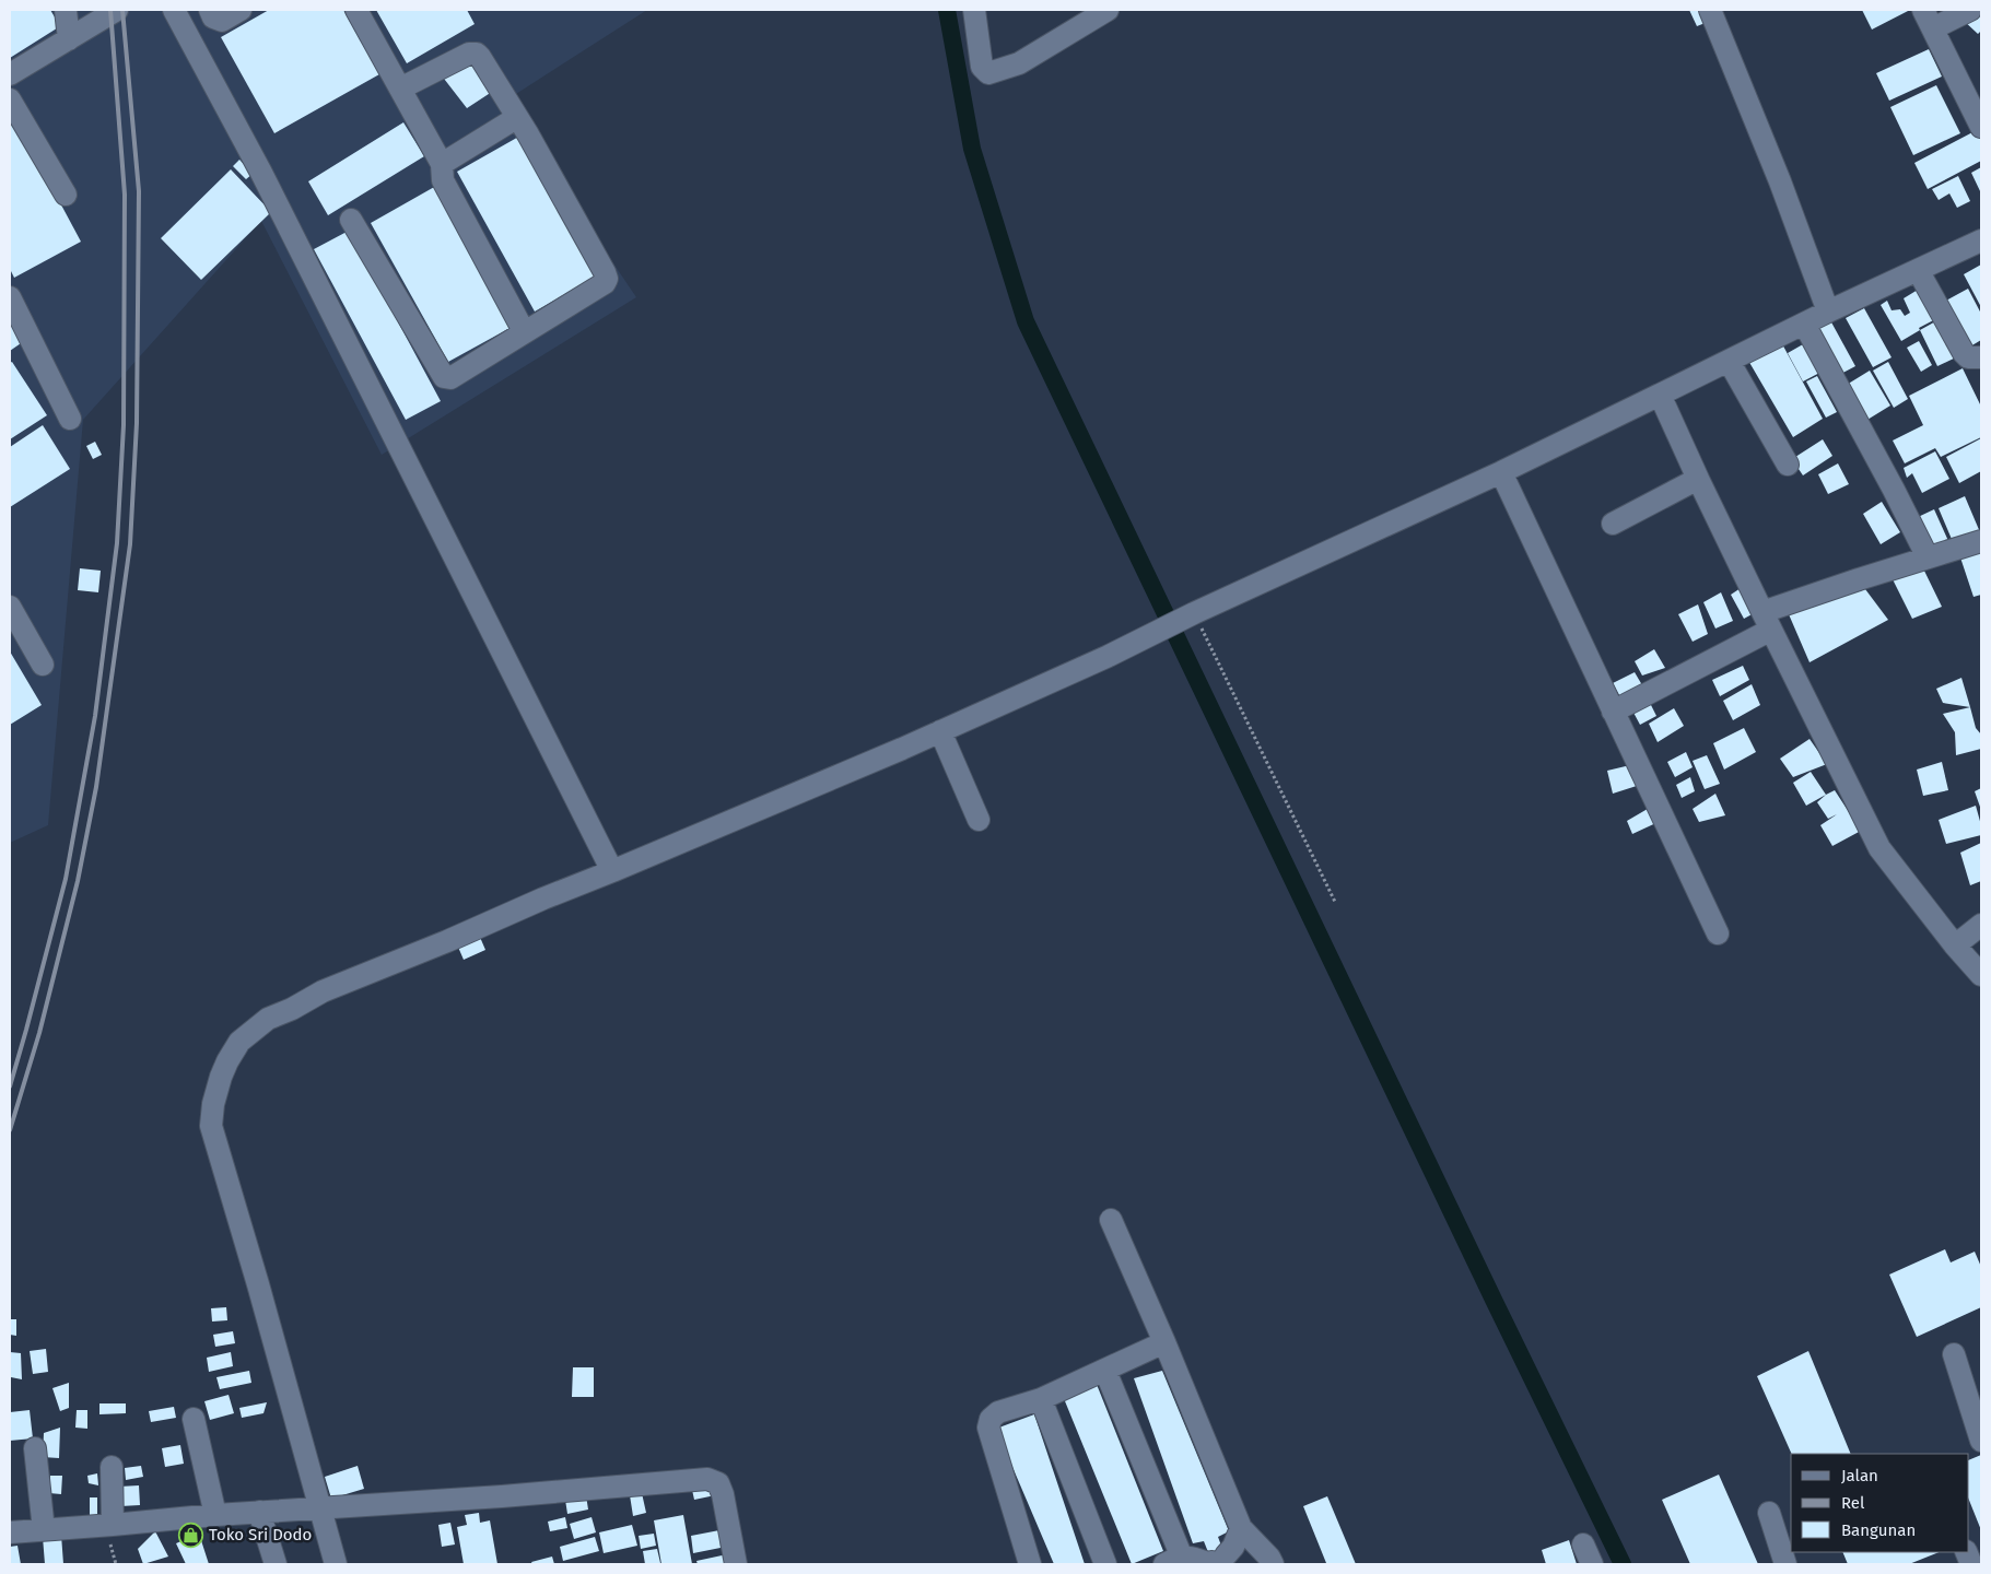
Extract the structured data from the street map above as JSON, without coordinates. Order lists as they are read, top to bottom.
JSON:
{
  "places": {
    "shop": ["Toko Sri Dodo"]
  },
  "legend": ["Jalan", "Rel", "Bangunan"]
}
